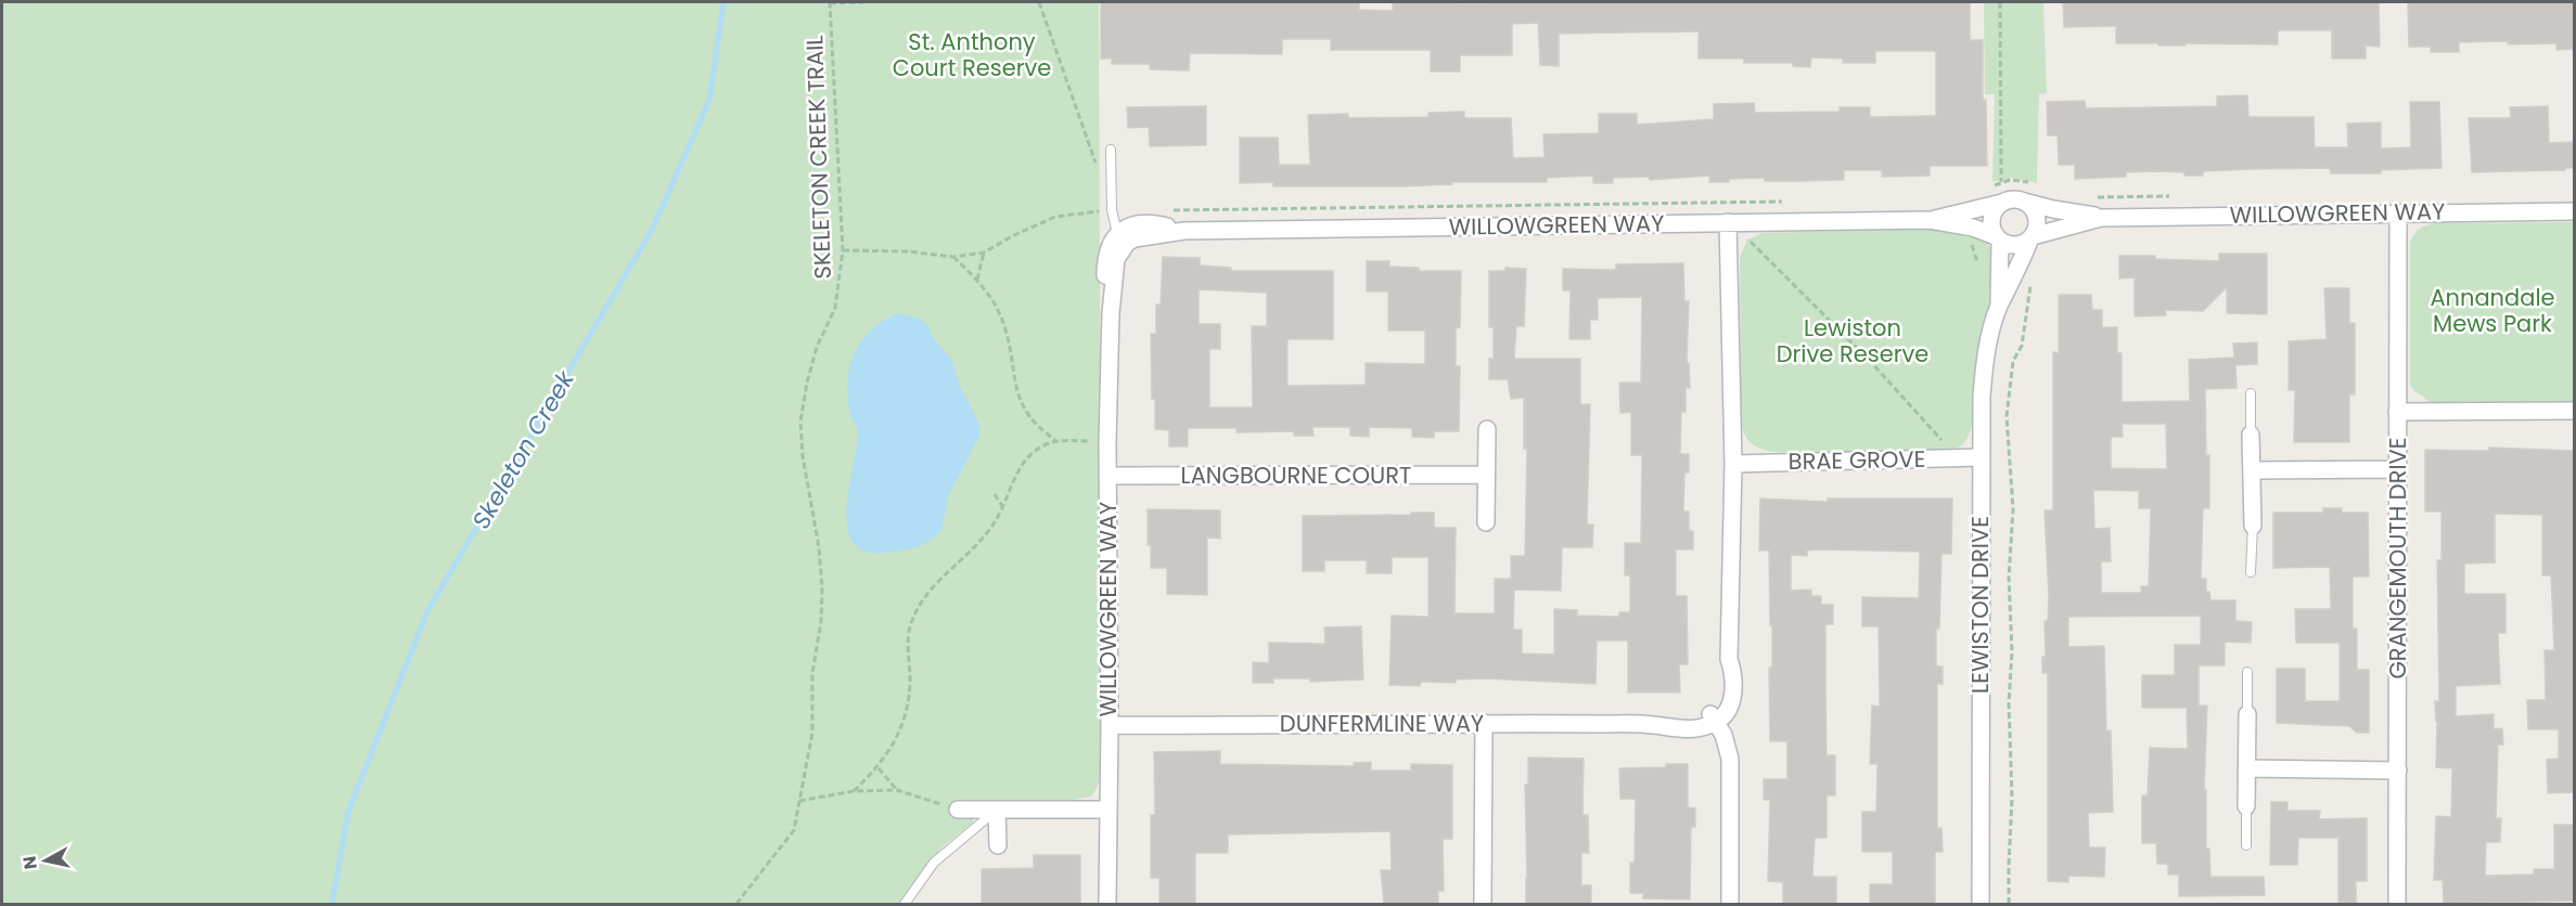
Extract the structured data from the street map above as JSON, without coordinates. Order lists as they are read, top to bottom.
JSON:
{
  "streets": {
    "street": [
      "WILLOWGREEN WAY",
      "BRAE GROVE",
      "LANGBOURNE COURT",
      "GRANGEMOUTH DRIVE",
      "LEWISTON DRIVE",
      "DUNFERMLINE WAY"
    ],
    "path": ["SKELETON CREEK TRAIL"]
  },
  "crossings": [
    ["WILLOWGREEN WAY", "LANGBOURNE COURT"],
    ["WILLOWGREEN WAY", "GRANGEMOUTH DRIVE"],
    ["WILLOWGREEN WAY", "LEWISTON DRIVE"],
    ["WILLOWGREEN WAY", "DUNFERMLINE WAY"],
    ["BRAE GROVE", "LEWISTON DRIVE"]
  ],
  "water": ["Skeleton Creek"],
  "parks": ["St. Anthony Court Reserve", "Annandale Mews Park", "Lewiston Drive Reserve"],
  "north": "left"
}
